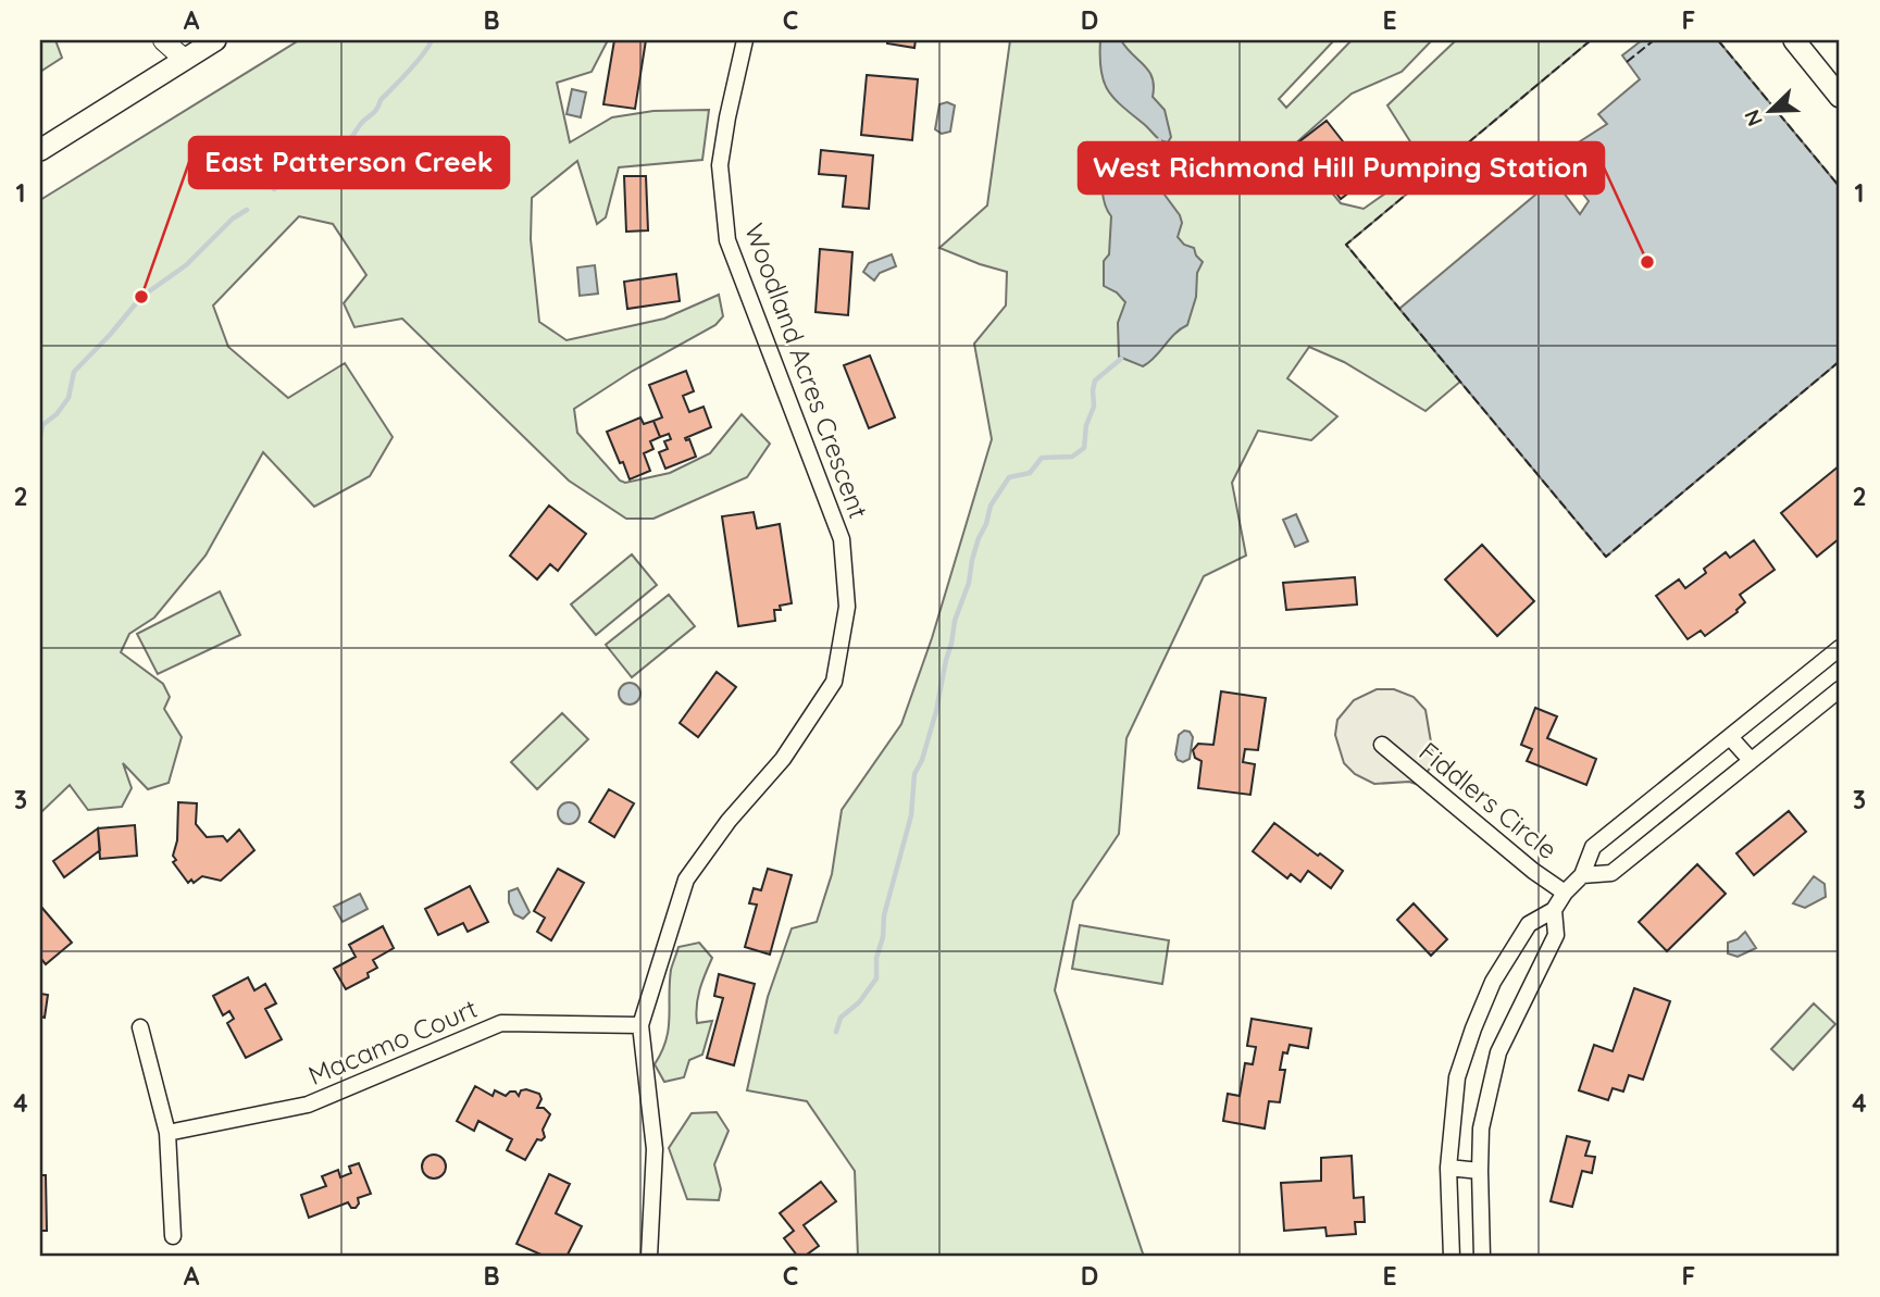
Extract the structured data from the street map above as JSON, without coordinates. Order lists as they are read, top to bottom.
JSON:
{
  "streets": {
    "street": ["Woodland Acres Crescent", "Fiddlers Circle", "Macamo Court"]
  },
  "crossings": [
    ["Woodland Acres Crescent", "Macamo Court"]
  ],
  "places": ["West Richmond Hill Pumping Station", "East Patterson Creek"],
  "north": "bottom left",
  "grid": {
    "columns": [
      "A",
      "B",
      "C",
      "D",
      "E",
      "F"
    ],
    "rows": [
      "1",
      "2",
      "3",
      "4"
    ]
  }
}
